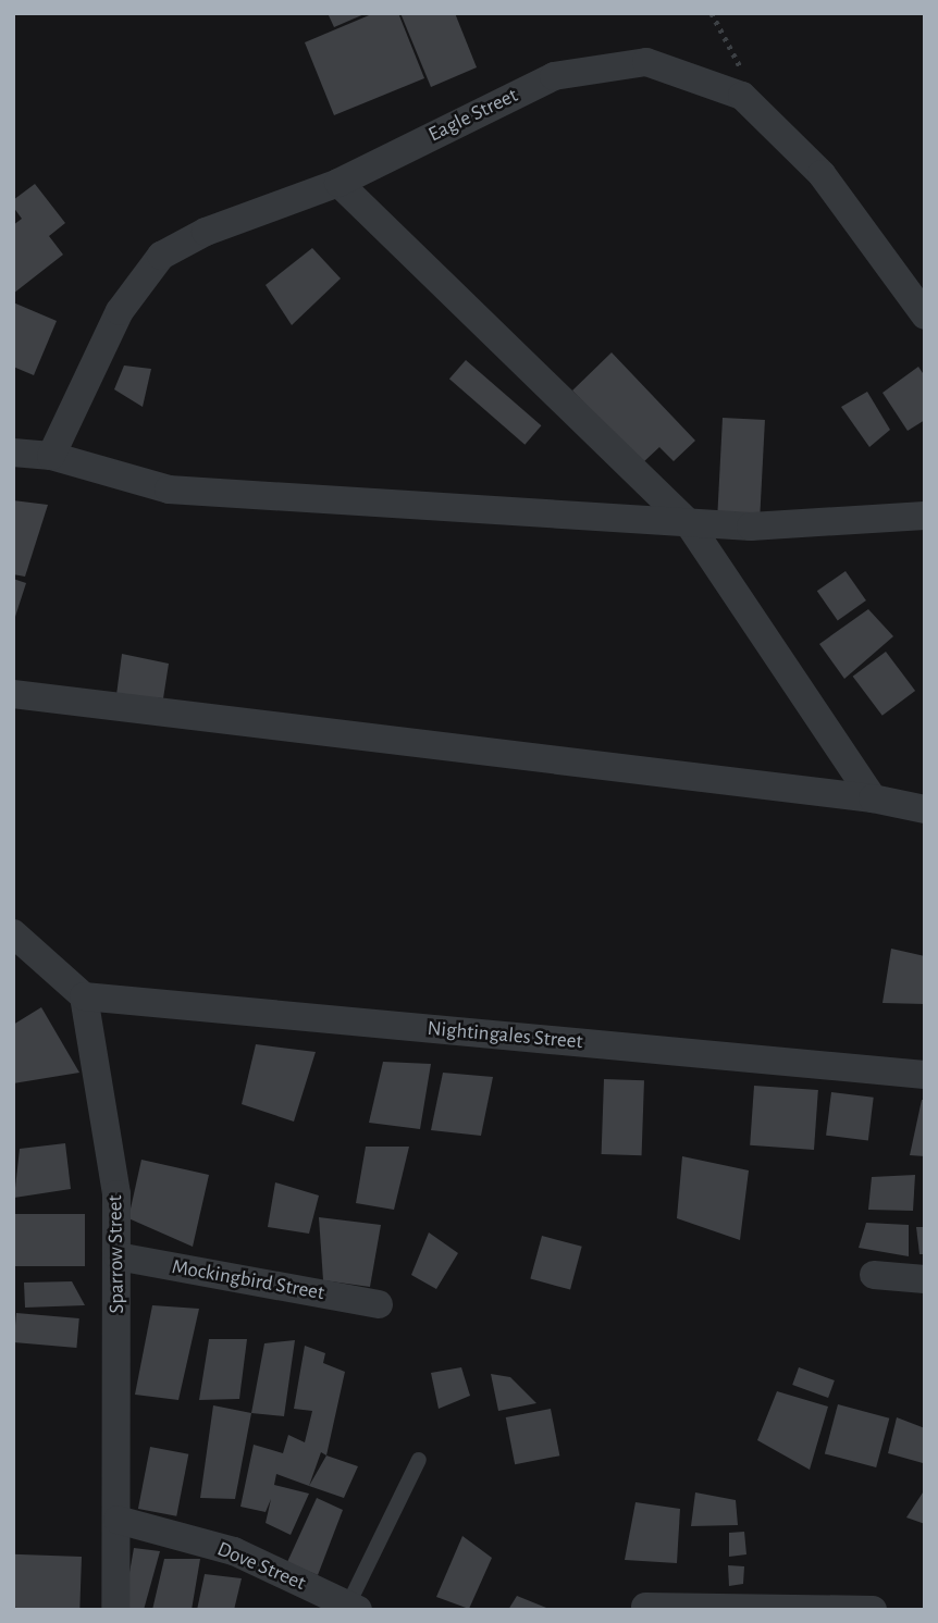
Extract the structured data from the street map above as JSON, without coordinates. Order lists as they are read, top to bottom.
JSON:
{
  "streets": {
    "street": [
      "Eagle Street",
      "Nightingales Street",
      "Sparrow Street",
      "Mockingbird Street",
      "Dove Street"
    ]
  },
  "crossings": [
    ["Nightingales Street", "Sparrow Street"],
    ["Sparrow Street", "Mockingbird Street"],
    ["Sparrow Street", "Dove Street"]
  ]
}
